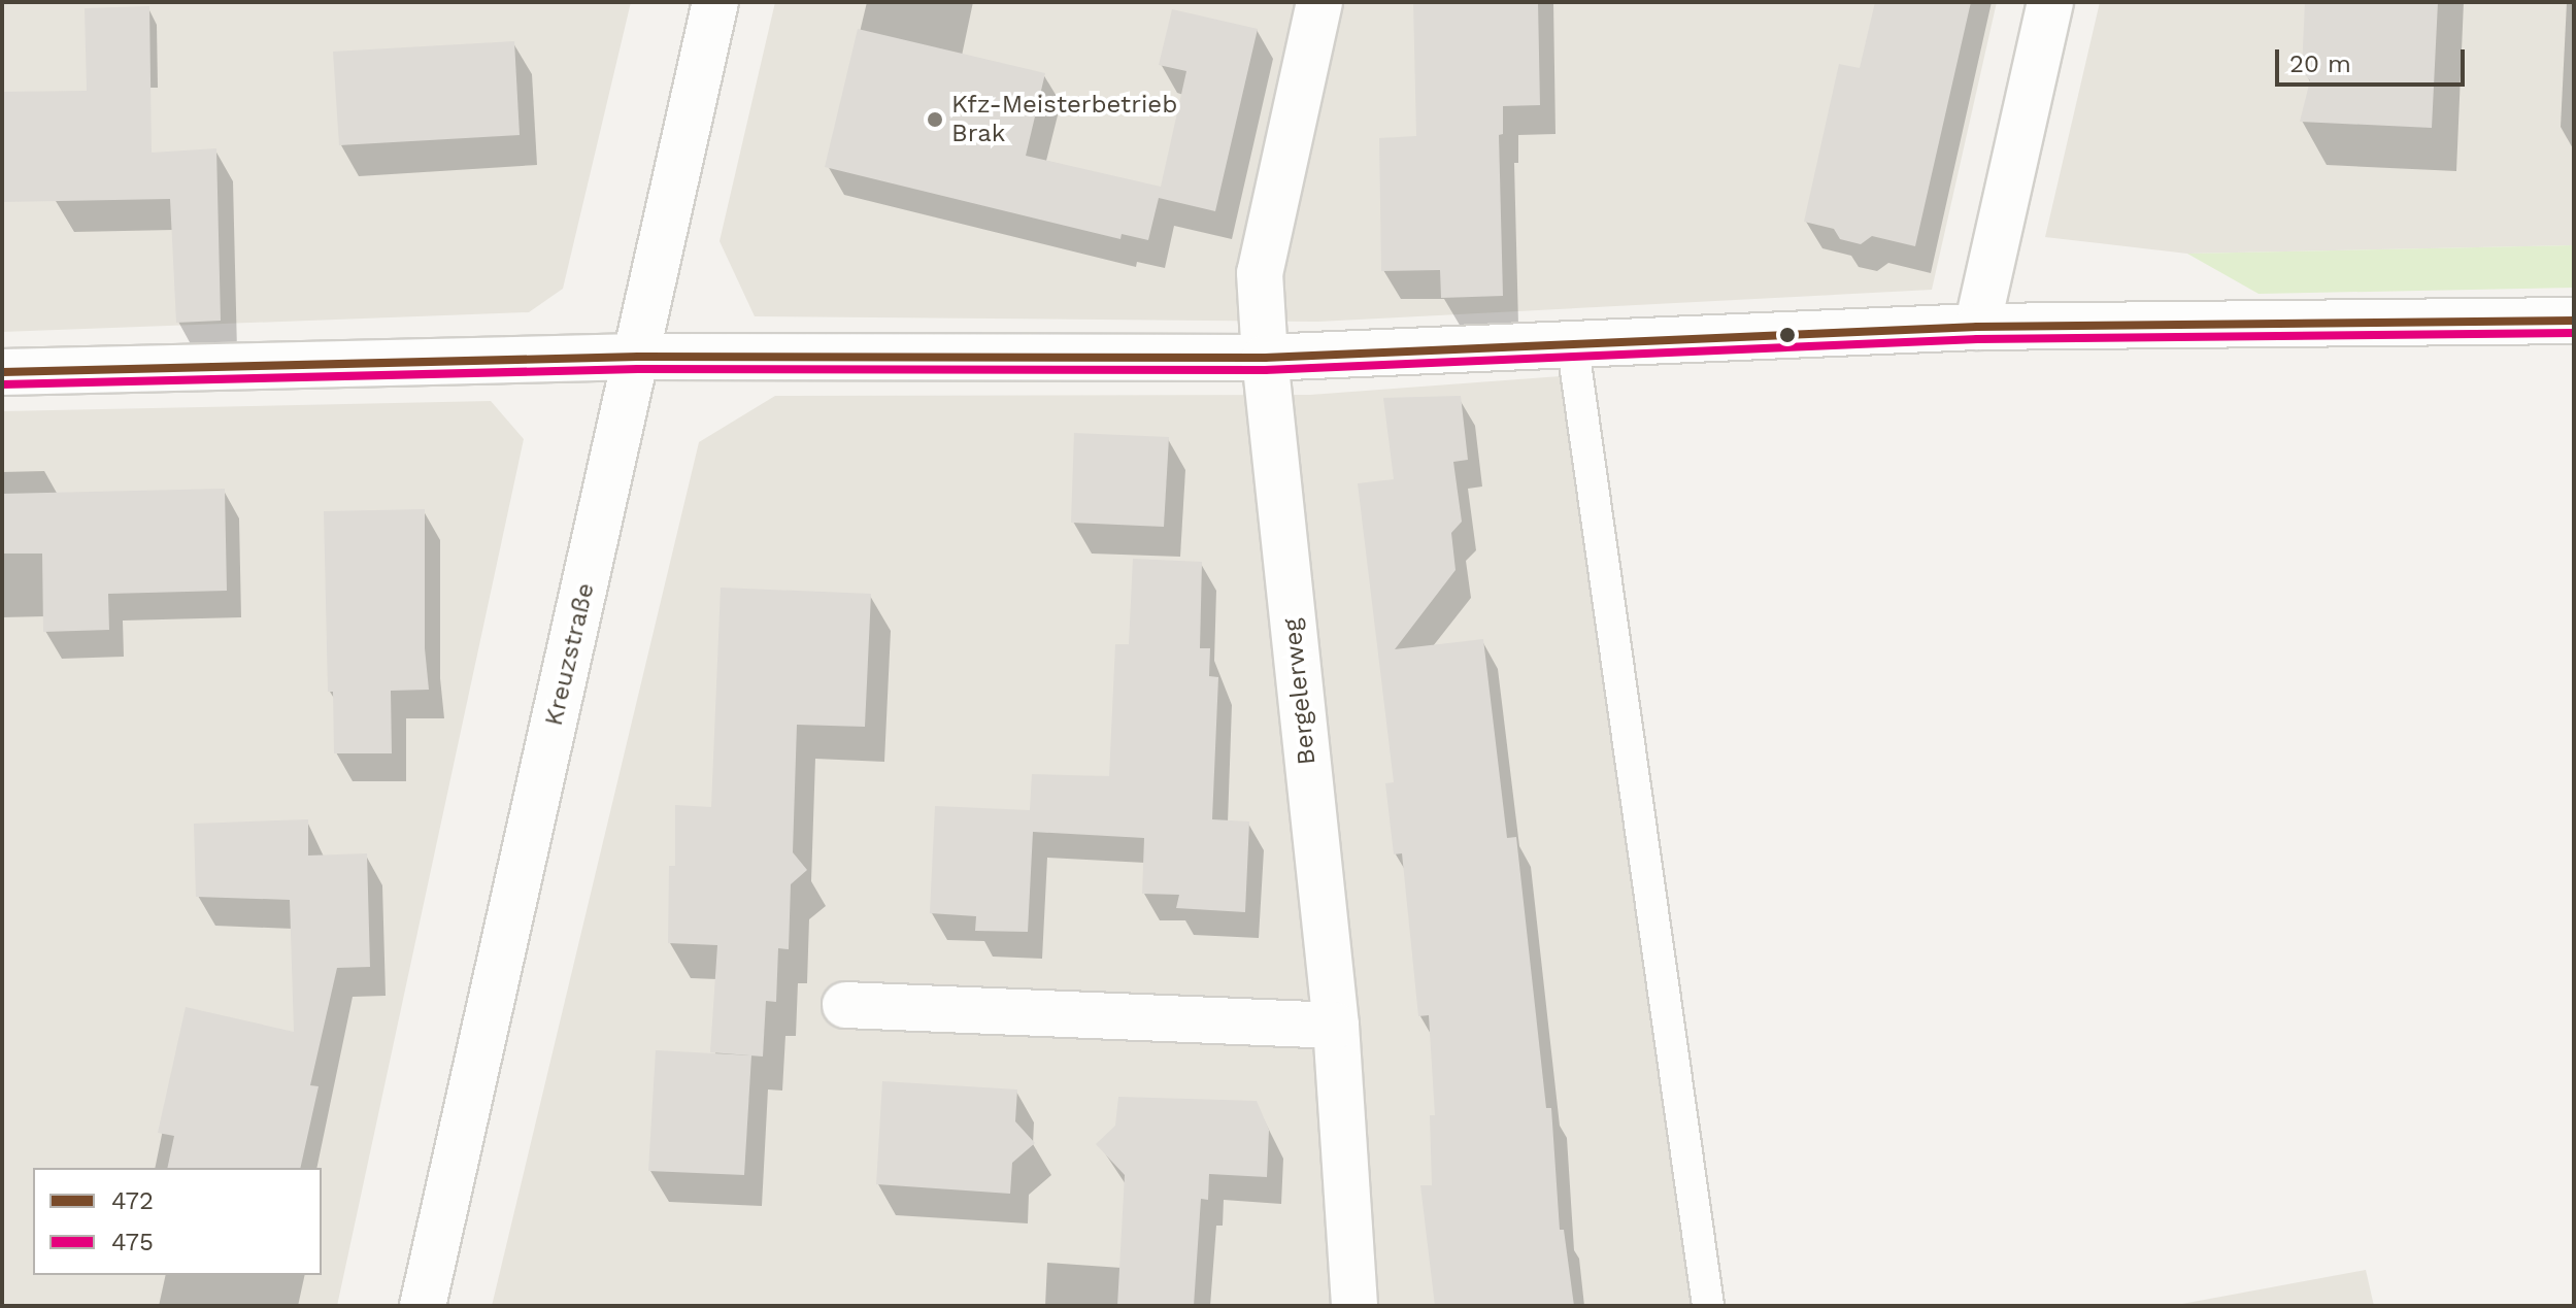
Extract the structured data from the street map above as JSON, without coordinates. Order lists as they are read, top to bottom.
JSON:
{
  "streets": {
    "street": ["Kreuzstraße", "Bergelerweg"]
  },
  "places": ["Kfz-Meisterbetrieb Brak"],
  "lines": ["transit line 472", "transit line 475"],
  "legend": ["472", "475"],
  "scale_bar": "20 m"
}
